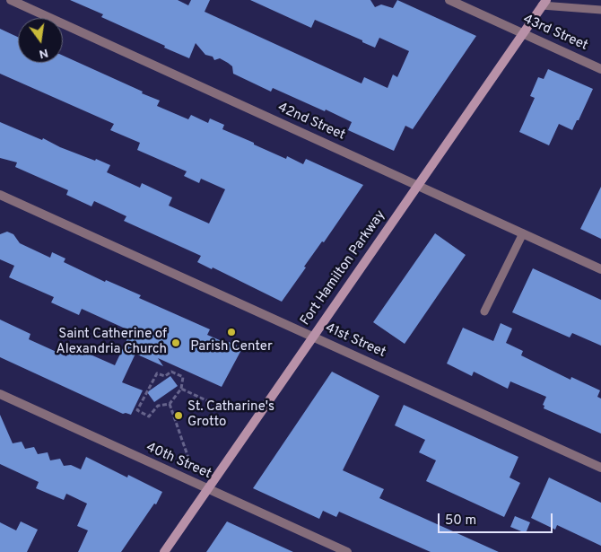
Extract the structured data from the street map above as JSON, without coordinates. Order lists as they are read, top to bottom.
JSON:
{
  "streets": {
    "main road": ["Fort Hamilton Parkway"],
    "street": [
      "43rd Street",
      "42nd Street",
      "41st Street",
      "40th Street"
    ]
  },
  "crossings": [
    ["43rd Street", "Fort Hamilton Parkway"],
    ["42nd Street", "Fort Hamilton Parkway"],
    ["Fort Hamilton Parkway", "41st Street"],
    ["Fort Hamilton Parkway", "40th Street"]
  ],
  "places": ["Parish Center", "Saint Catherine of Alexandria Church", "St. Catharine's Grotto"],
  "scale_bar": "50 m",
  "north": "bottom"
}
